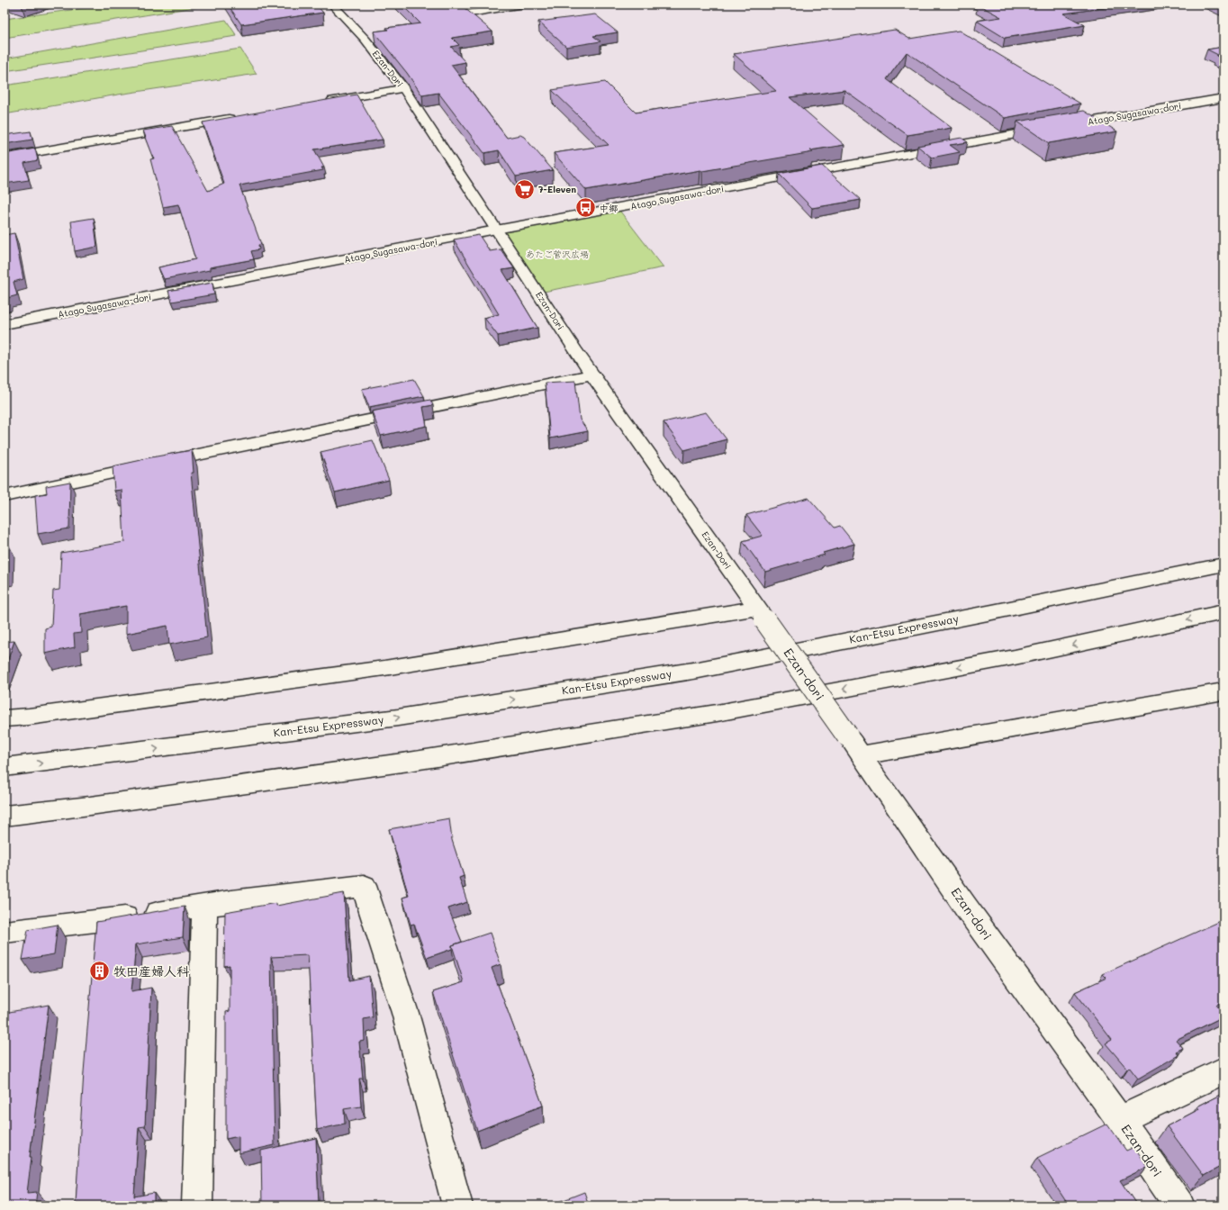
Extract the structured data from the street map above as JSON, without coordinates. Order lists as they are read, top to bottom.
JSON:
{
  "streets": {
    "main road": [
      "Ezan-Dori",
      "Atago Sugasawa-dori",
      "Kan-Etsu Expressway",
      "Ezan-dori"
    ]
  },
  "crossings": [
    ["Ezan-Dori", "Atago Sugasawa-dori"],
    ["Ezan-Dori", "Ezan-dori"]
  ],
  "parks": ["あたご菅沢広場"],
  "places": {
    "supermarket": ["7-Eleven"],
    "bus stop": ["中郷"],
    "building": ["牧田産婦人科"]
  }
}
